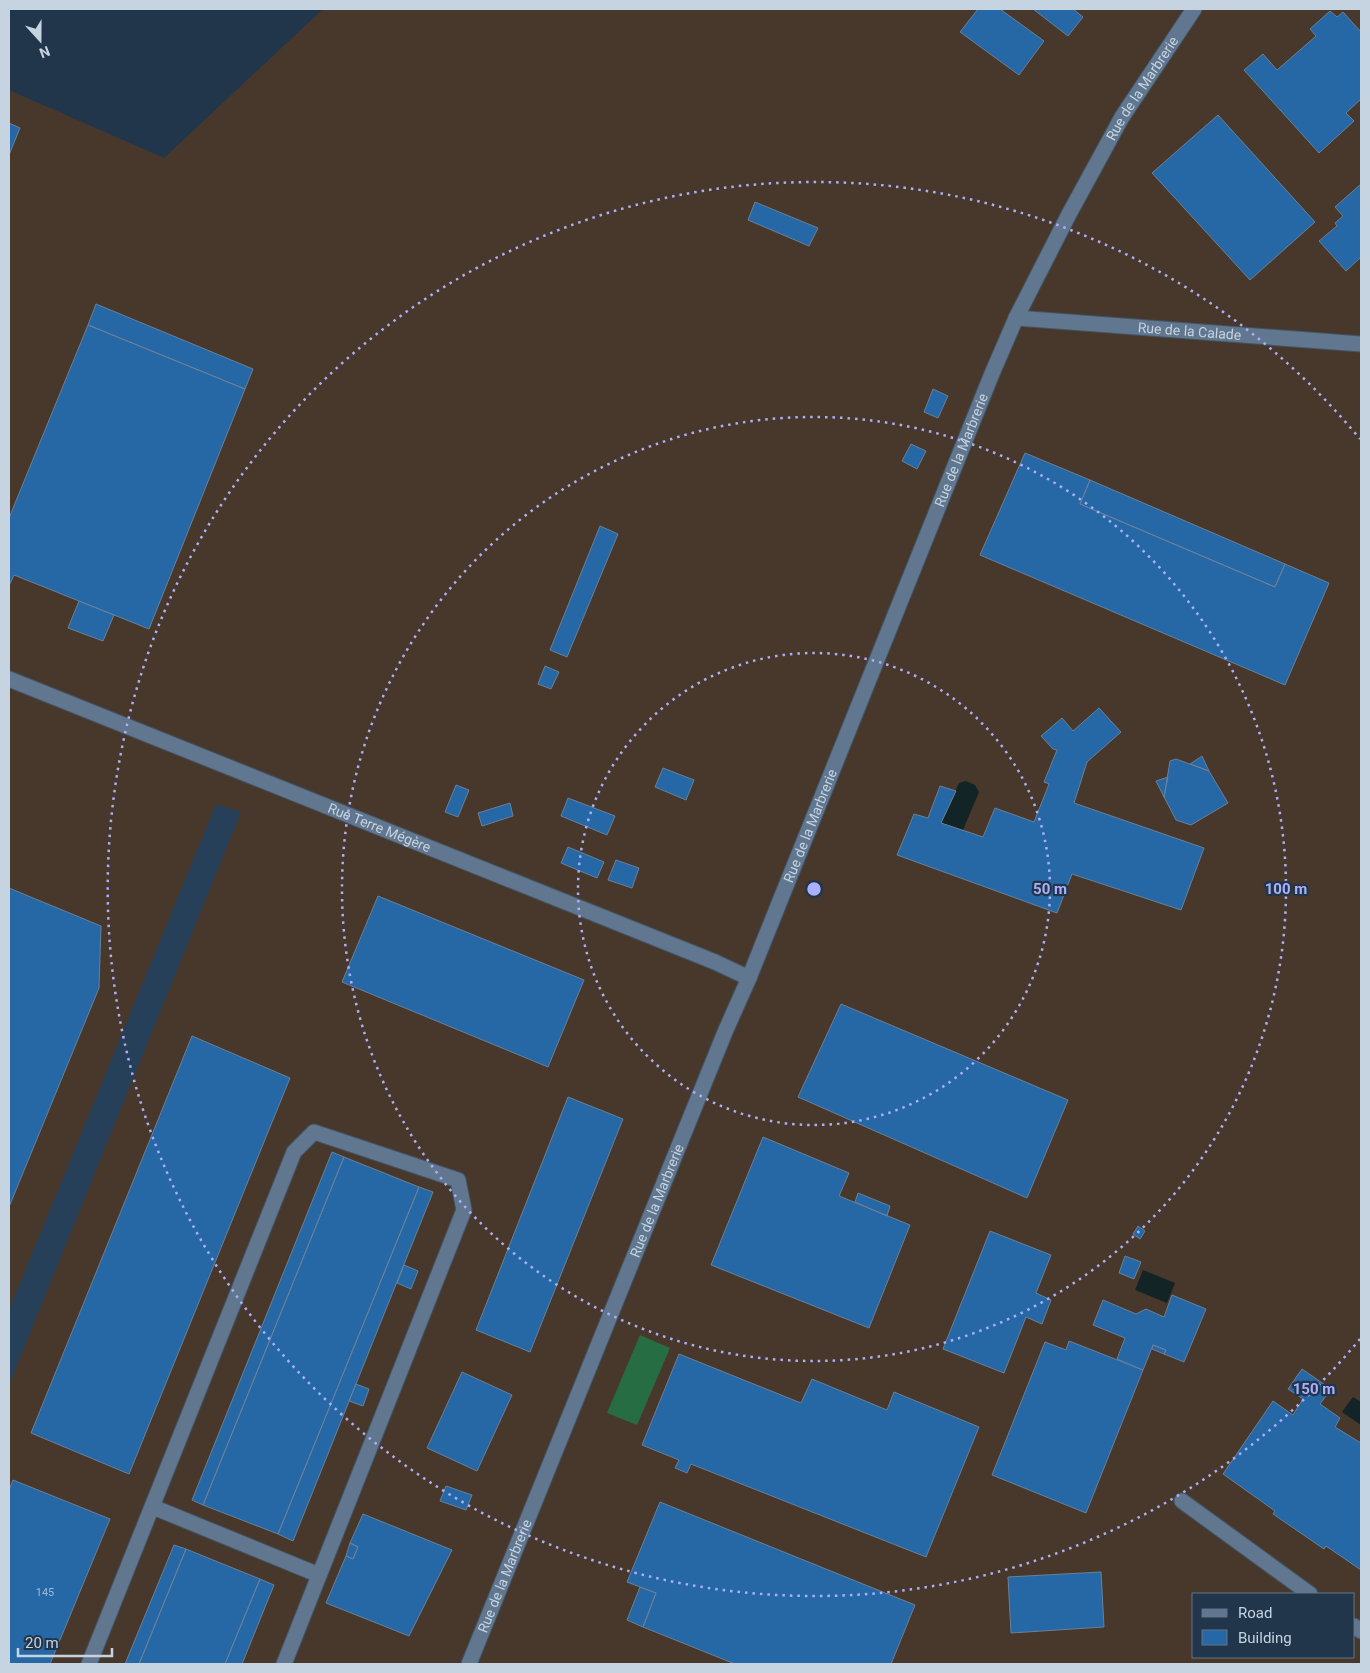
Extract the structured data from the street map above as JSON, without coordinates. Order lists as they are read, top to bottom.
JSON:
{
  "streets": {
    "street": ["Rue de la Marbrerie", "Rue de la Calade", "Rue Terre Mégère"]
  },
  "crossings": [
    ["Rue de la Marbrerie", "Rue de la Calade"],
    ["Rue de la Marbrerie", "Rue Terre Mégère"]
  ],
  "house_numbers": ["145"],
  "legend": ["Road", "Building"],
  "scale_bar": "20 m",
  "north": "bottom",
  "rings": ["50 m", "100 m", "150 m"]
}
